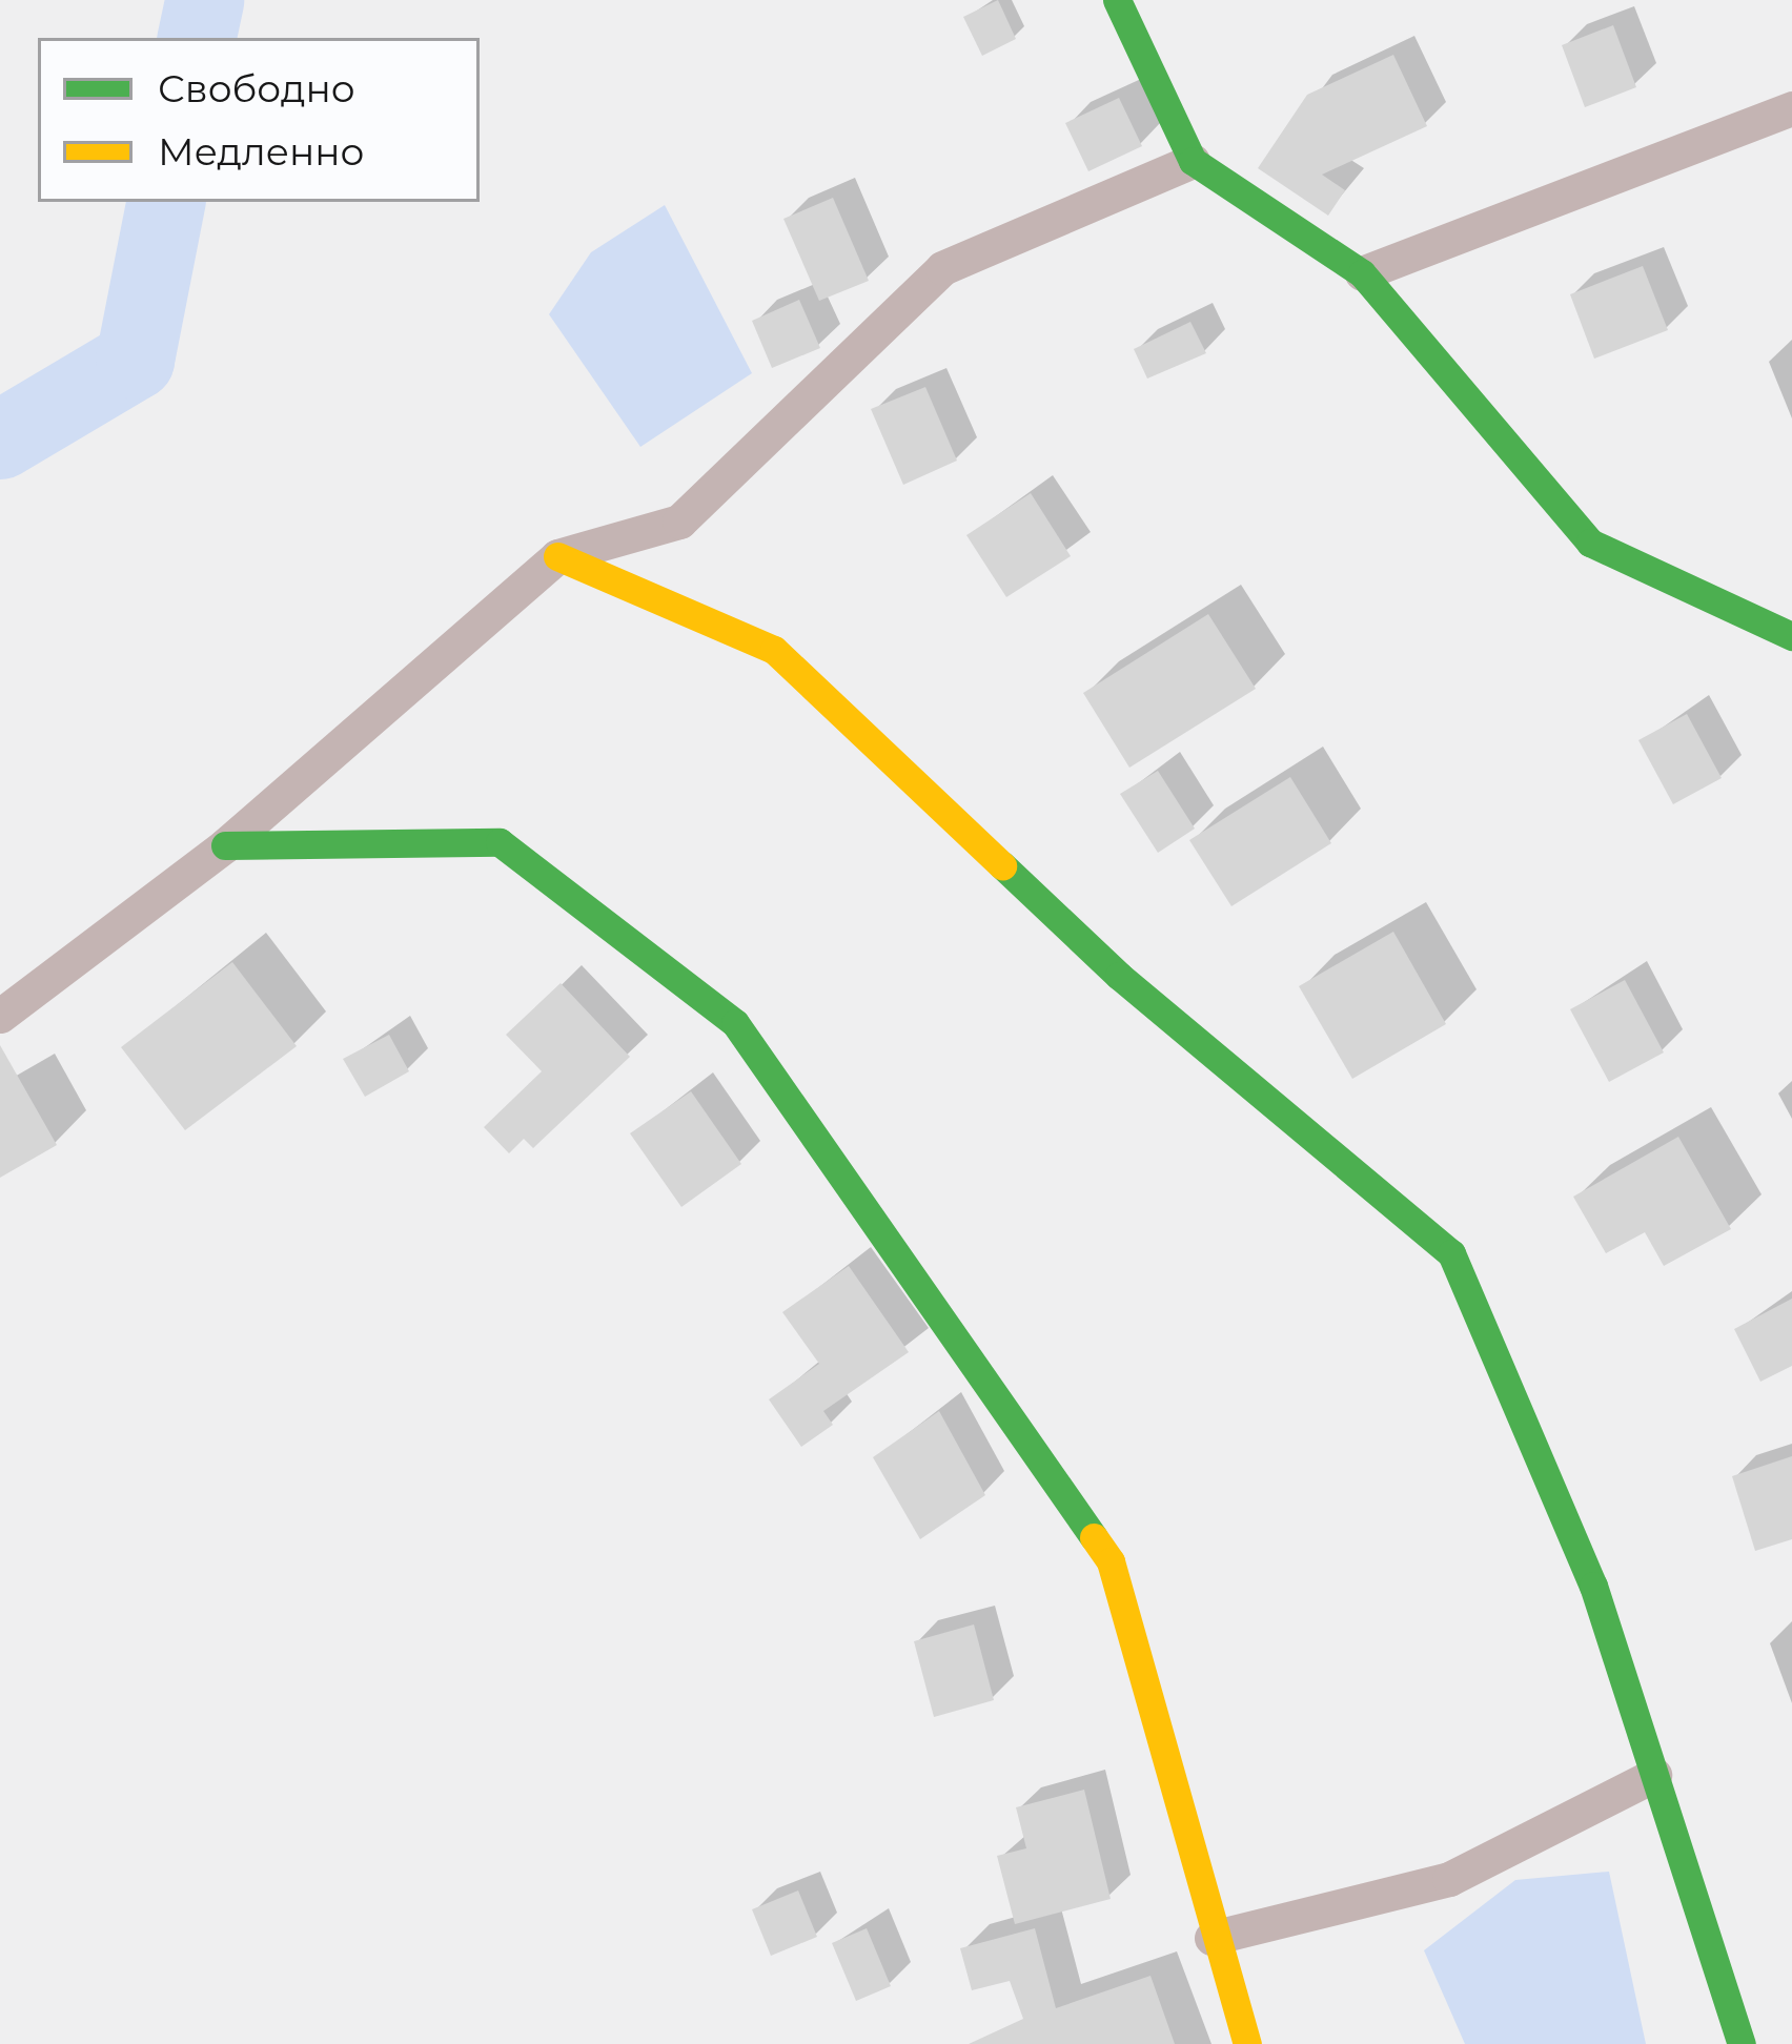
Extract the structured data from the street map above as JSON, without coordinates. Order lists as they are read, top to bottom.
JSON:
{
  "legend": ["Свободно", "Медленно"]
}
